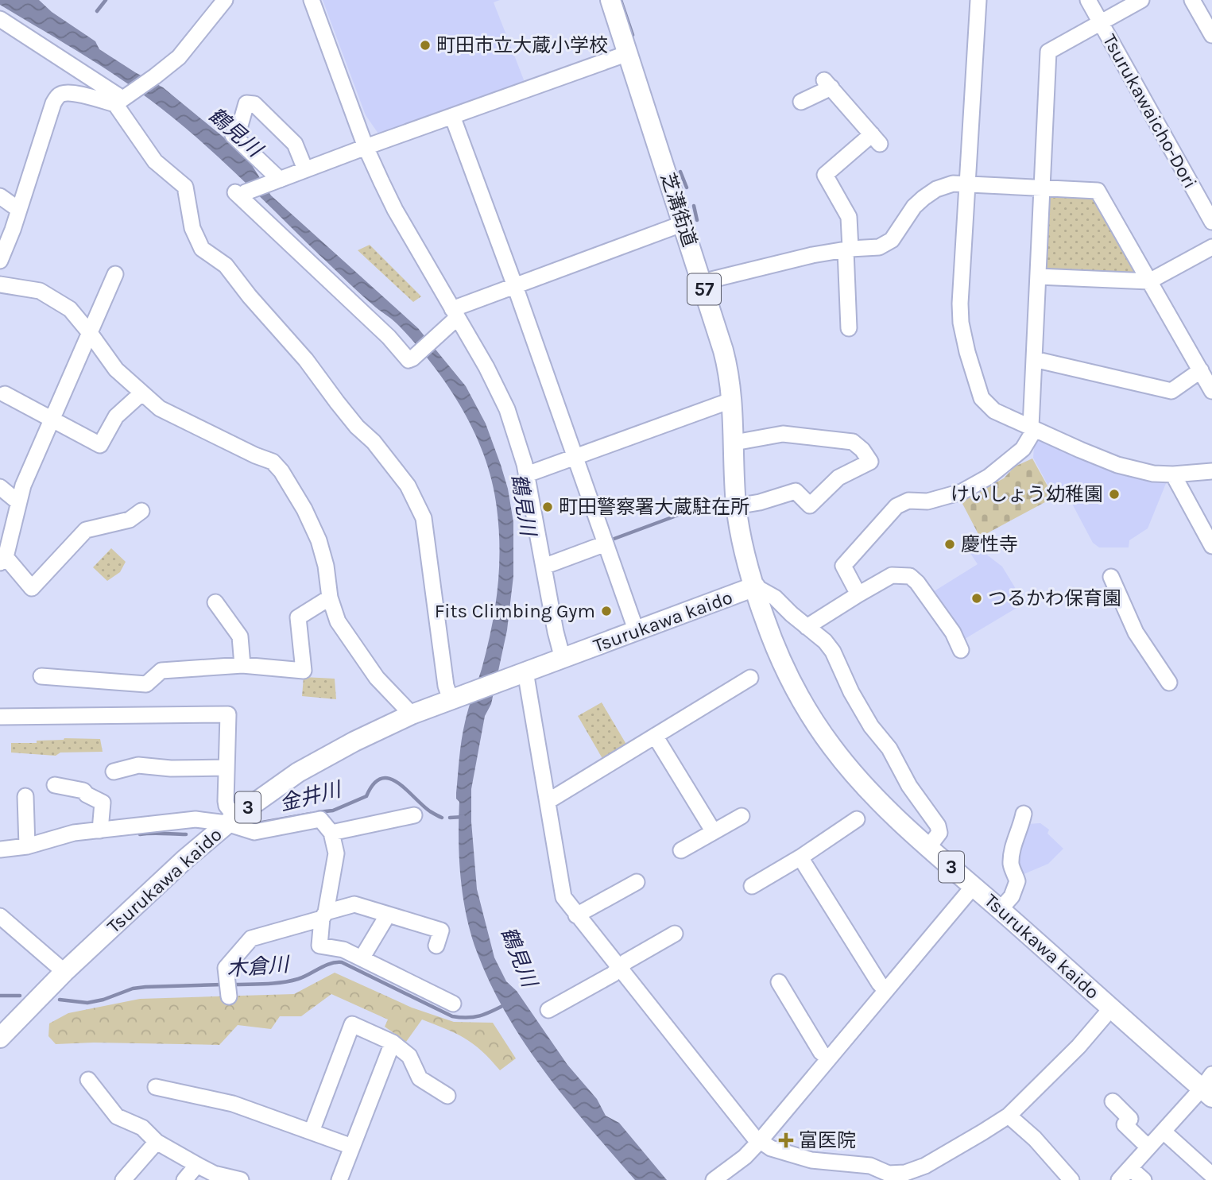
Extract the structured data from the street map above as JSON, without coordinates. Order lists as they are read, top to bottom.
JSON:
{
  "streets": {
    "main road": [
      "芝溝街道",
      "57",
      "Tsurukawa kaido",
      "3"
    ],
    "street": ["Tsurukawaicho-Dori"]
  },
  "crossings": [
    ["芝溝街道", "Tsurukawa kaido"]
  ],
  "water": ["鶴見川", "金井川", "木倉川"],
  "places": {
    "other": [
      "町田市立大蔵小学校",
      "けいしょう幼稚園",
      "町田警察署大蔵駐在所",
      "慶性寺",
      "つるかわ保育園",
      "Fits Climbing Gym"
    ],
    "health": ["富医院"]
  }
}
